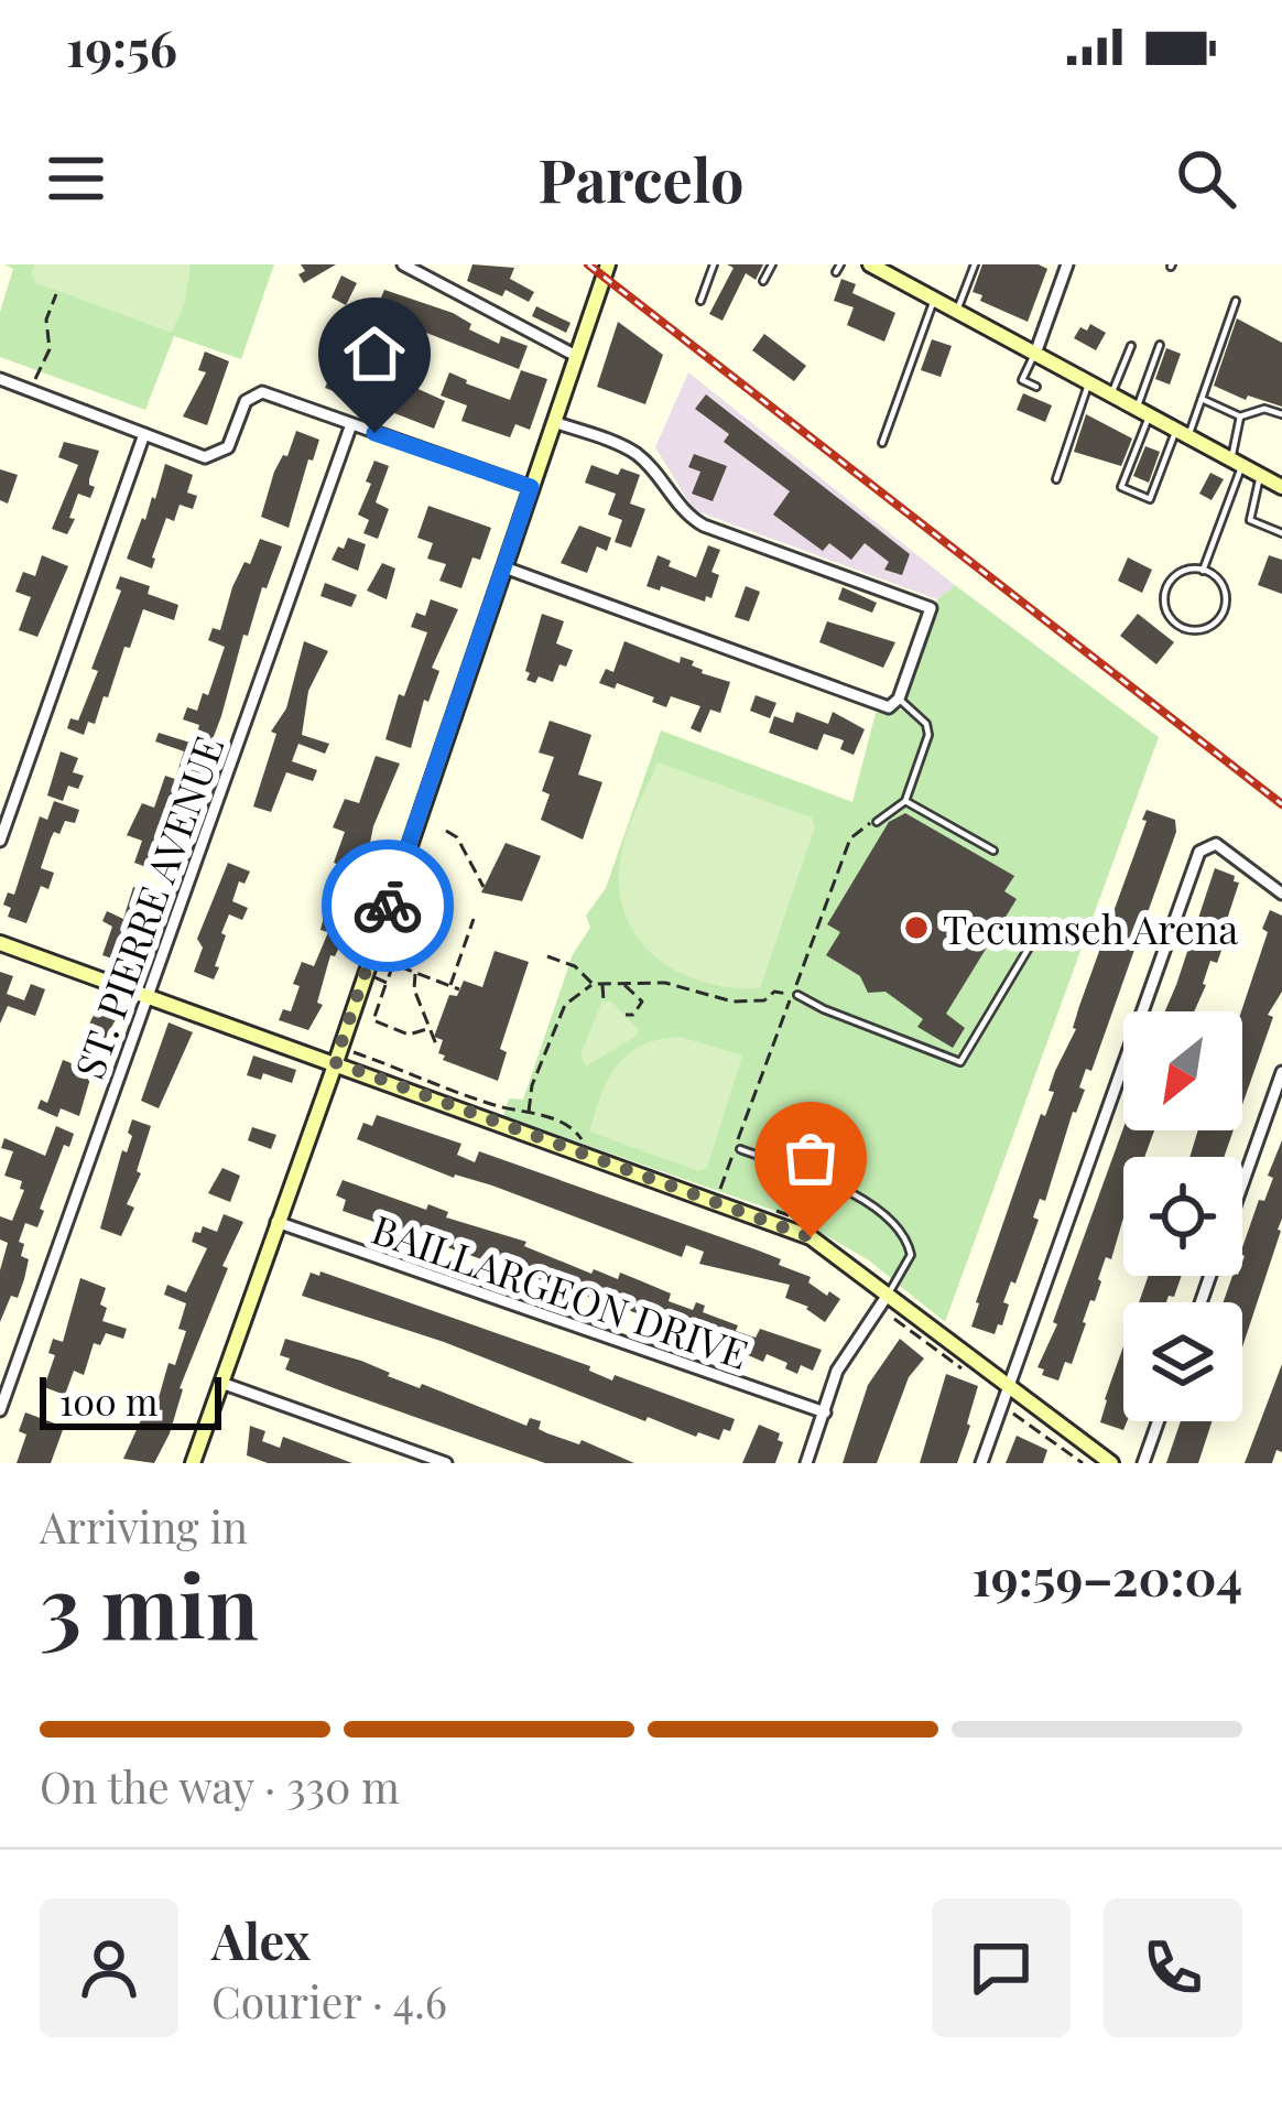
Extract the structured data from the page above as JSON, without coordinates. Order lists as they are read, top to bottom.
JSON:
{
  "streets": {
    "street": ["ST. PIERRE AVENUE", "BAILLARGEON DRIVE"]
  },
  "places": ["Tecumseh Arena"],
  "scale_bar": "100 m",
  "north": "bottom left",
  "page": {
    "status": "19:56",
    "header": "Parcelo",
    "scale": "100 m",
    "heading": ["3 min", "Arriving in", "19:59–20:04"],
    "panel": ["Alex", "Courier · 4.6"],
    "bar": "On the way · 330 m"
  }
}
